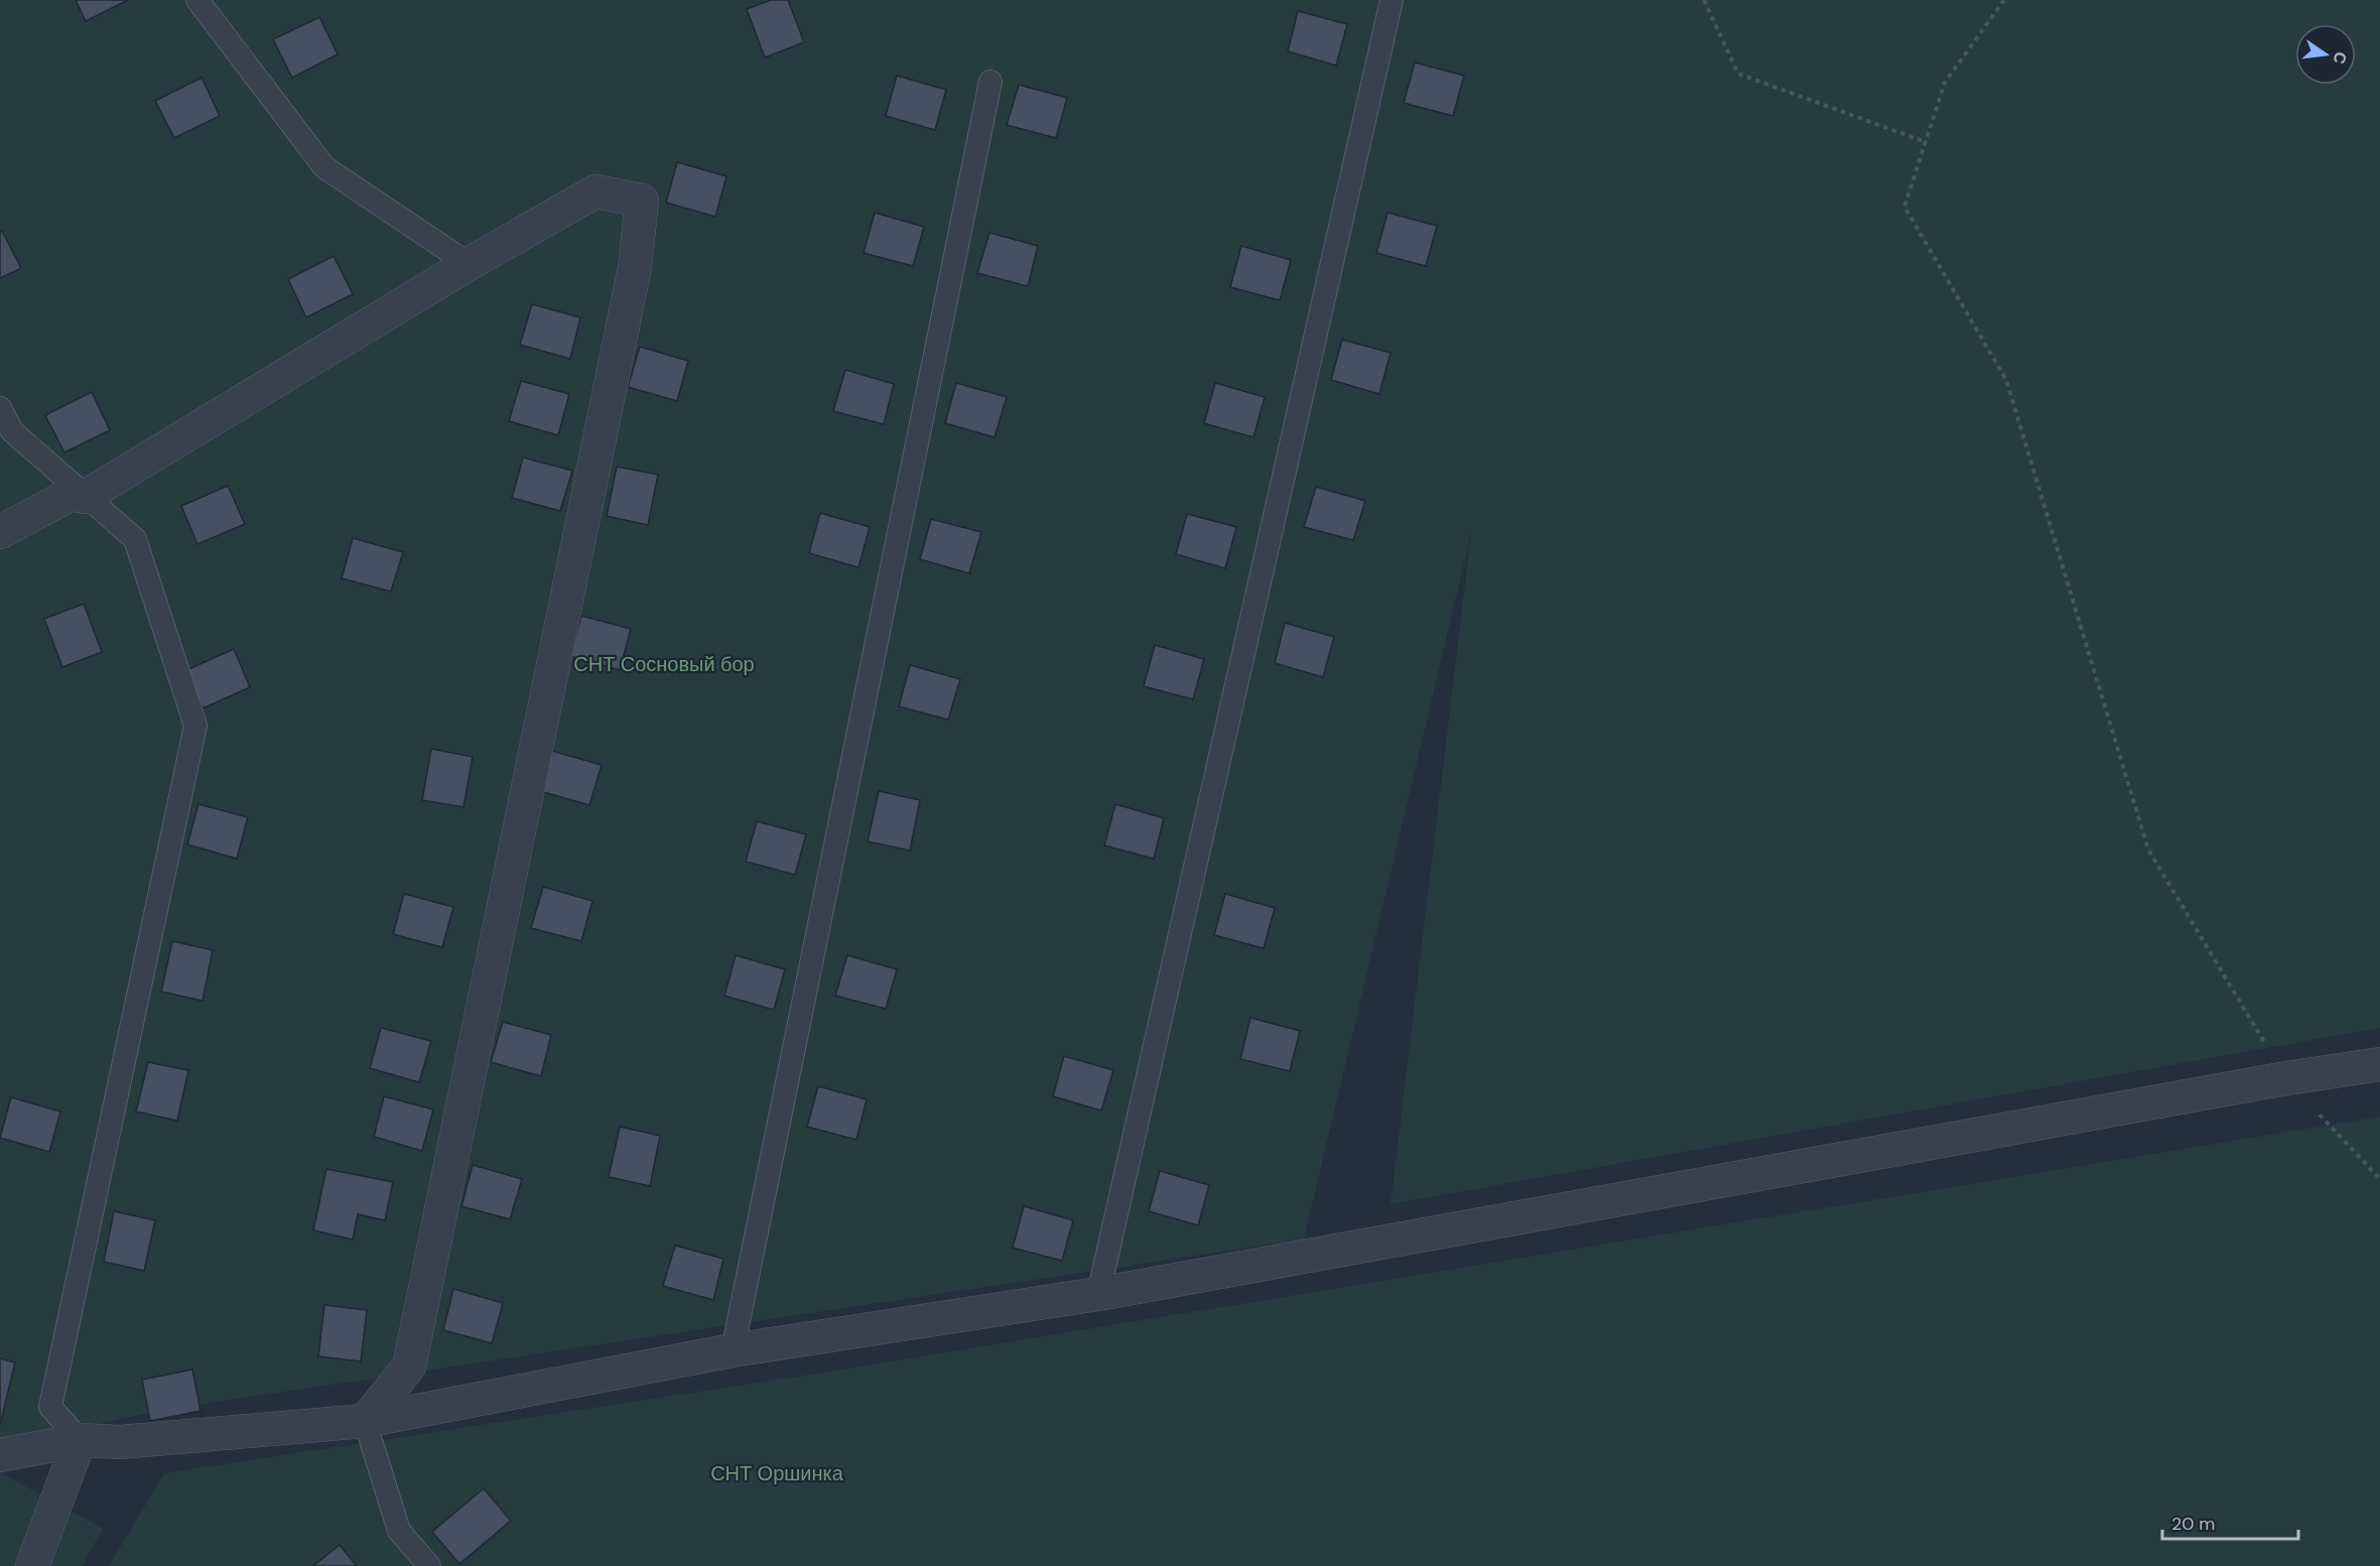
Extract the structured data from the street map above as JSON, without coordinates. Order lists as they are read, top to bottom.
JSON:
{
  "parks": ["СНТ Сосновый бор", "СНТ Оршинка"],
  "scale_bar": "20 m",
  "north": "right"
}
